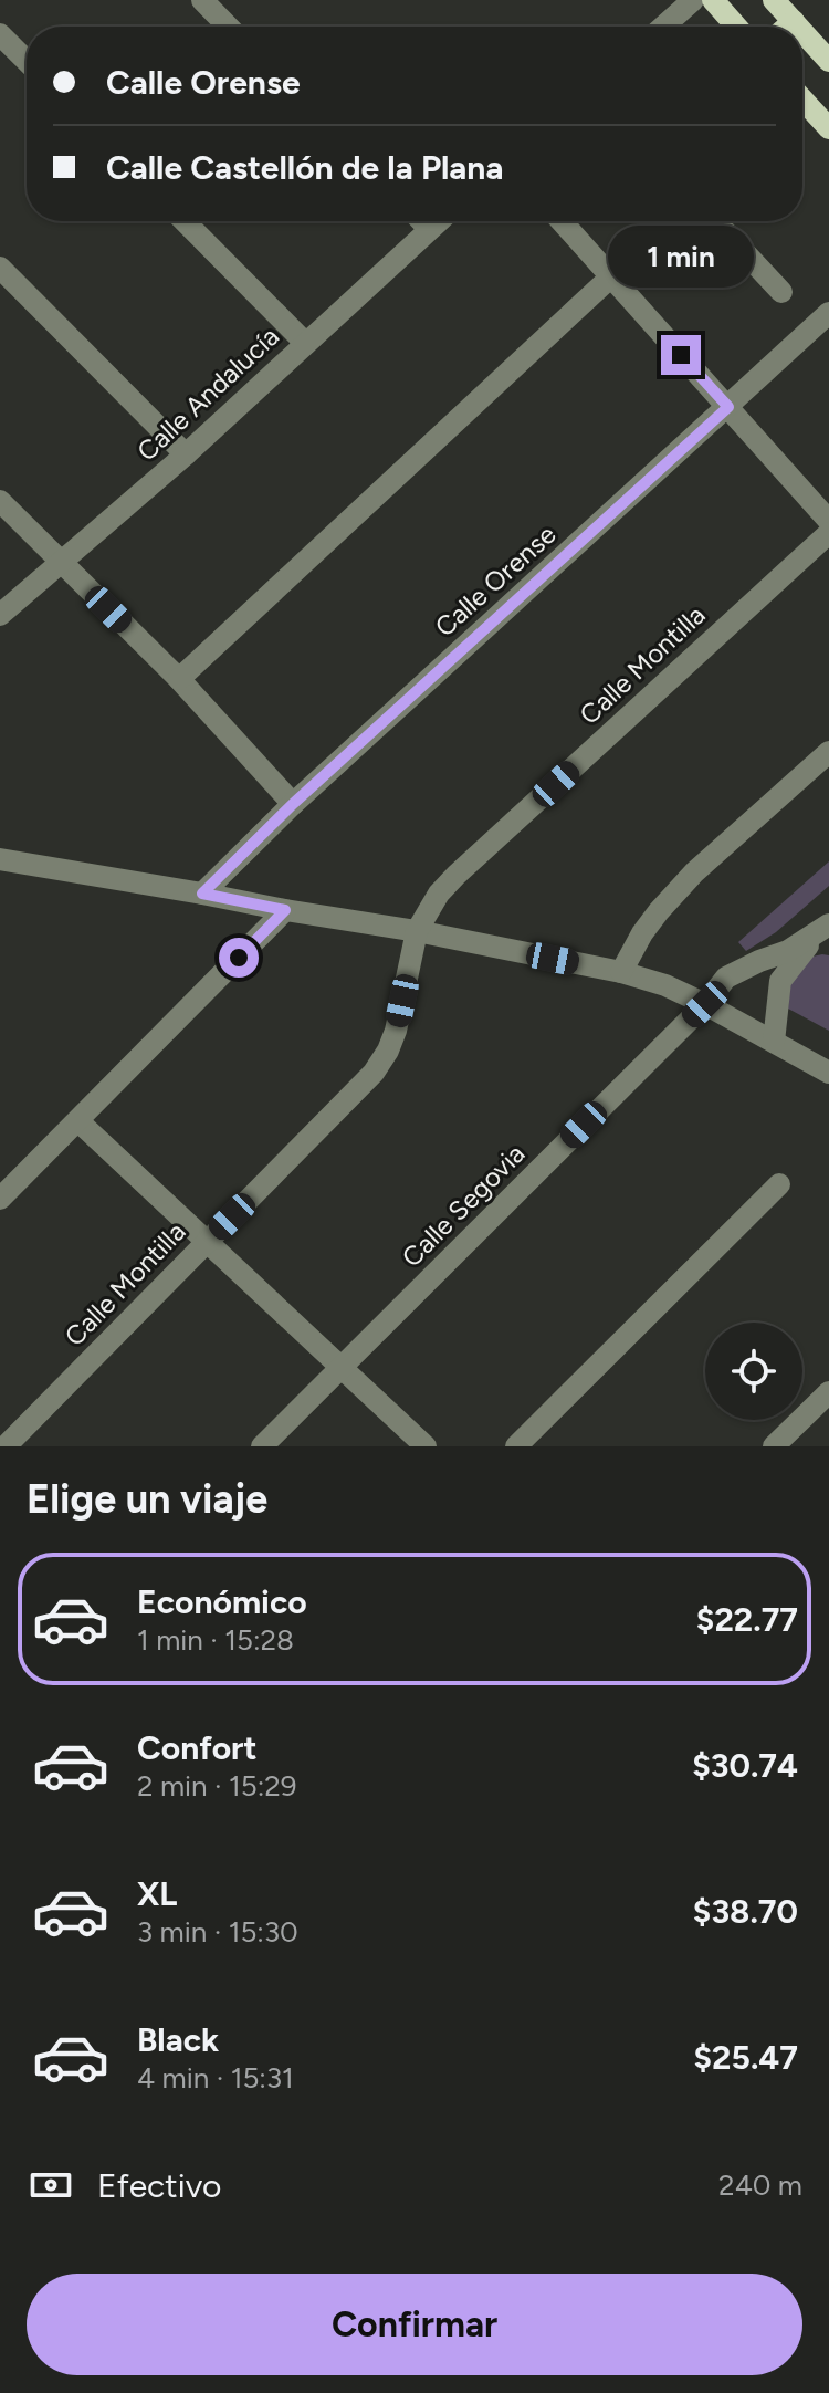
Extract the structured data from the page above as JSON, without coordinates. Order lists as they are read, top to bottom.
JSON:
{
  "streets": {
    "street": [
      "Calle Andalucía",
      "Calle Orense",
      "Calle Montilla",
      "Calle Segovia"
    ]
  },
  "page": {
    "banner": ["Calle Orense", "Calle Castellón de la Plana"],
    "bubble": "1 min",
    "heading": "Elige un viaje",
    "list": [
      {
        "name": "Económico",
        "note": "1 min · 15:28",
        "value": "$22.77"
      },
      {
        "name": "Confort",
        "note": "2 min · 15:29",
        "value": "$30.74"
      },
      {
        "name": "XL",
        "note": "3 min · 15:30",
        "value": "$38.70"
      },
      {
        "name": "Black",
        "note": "4 min · 15:31",
        "value": "$25.47"
      }
    ],
    "pay": ["Efectivo", "240 m"],
    "buttons": "Confirmar"
  }
}
